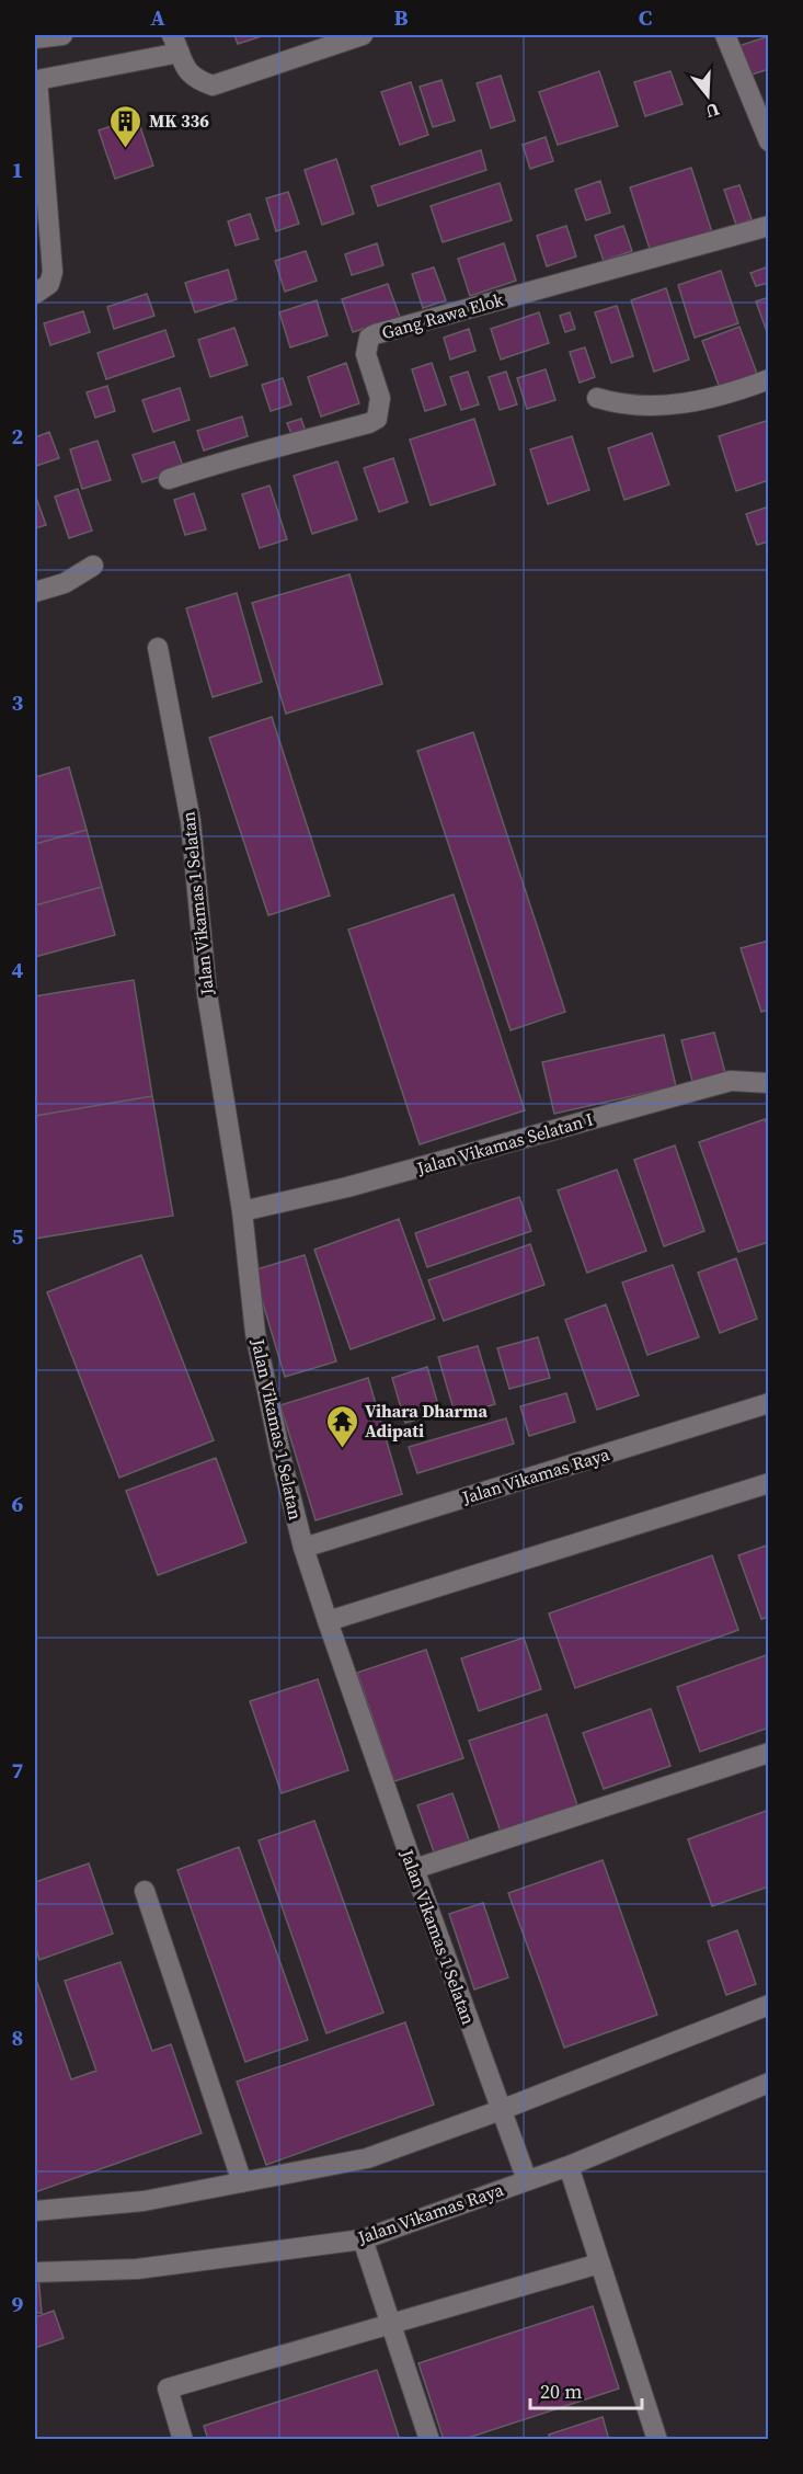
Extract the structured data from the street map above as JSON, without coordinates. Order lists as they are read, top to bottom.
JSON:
{
  "streets": {
    "street": [
      "Gang Rawa Elok",
      "Jalan Vikamas 1 Selatan",
      "Jalan Vikamas Selatan I",
      "Jalan Vikamas Raya"
    ]
  },
  "crossings": [
    ["Jalan Vikamas 1 Selatan", "Jalan Vikamas Selatan I"],
    ["Jalan Vikamas 1 Selatan", "Jalan Vikamas Raya"]
  ],
  "places": {
    "building": ["MK 336"],
    "temple": ["Vihara Dharma Adipati"]
  },
  "scale_bar": "20 m",
  "north": "bottom",
  "grid": {
    "columns": ["A", "B", "C"],
    "rows": [
      "1",
      "2",
      "3",
      "4",
      "5",
      "6",
      "7",
      "8",
      "9"
    ]
  }
}
